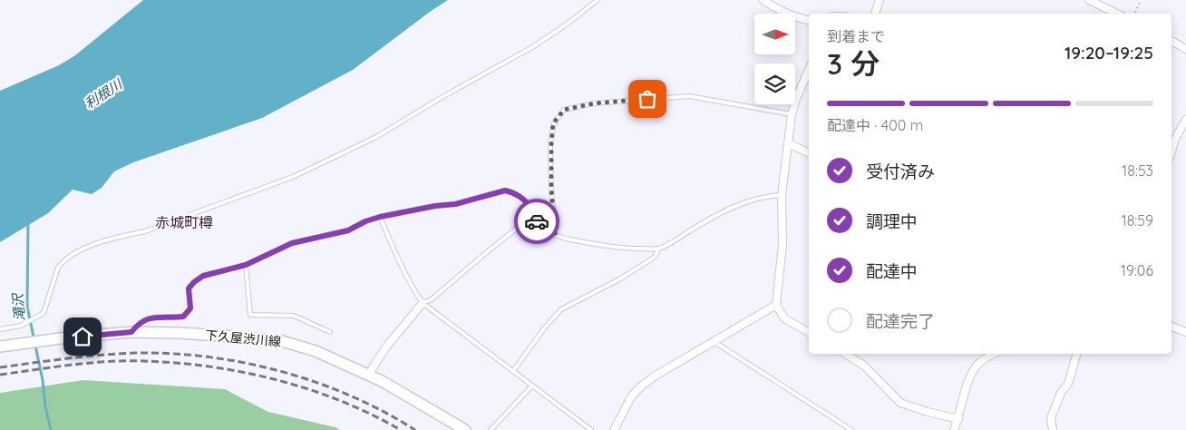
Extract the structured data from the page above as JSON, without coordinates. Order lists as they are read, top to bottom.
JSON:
{
  "streets": {
    "main road": ["下久屋渋川線"]
  },
  "districts": ["赤城町樽"],
  "water": ["利根川", "滝沢"],
  "north": "right",
  "page": {
    "heading": ["3 分", "到着まで", "19:20–19:25"],
    "bar": "配達中 · 400 m",
    "list": [
      ["受付済み", "18:53"],
      ["調理中", "18:59"],
      ["配達中", "19:06"],
      "配達完了"
    ]
  }
}
